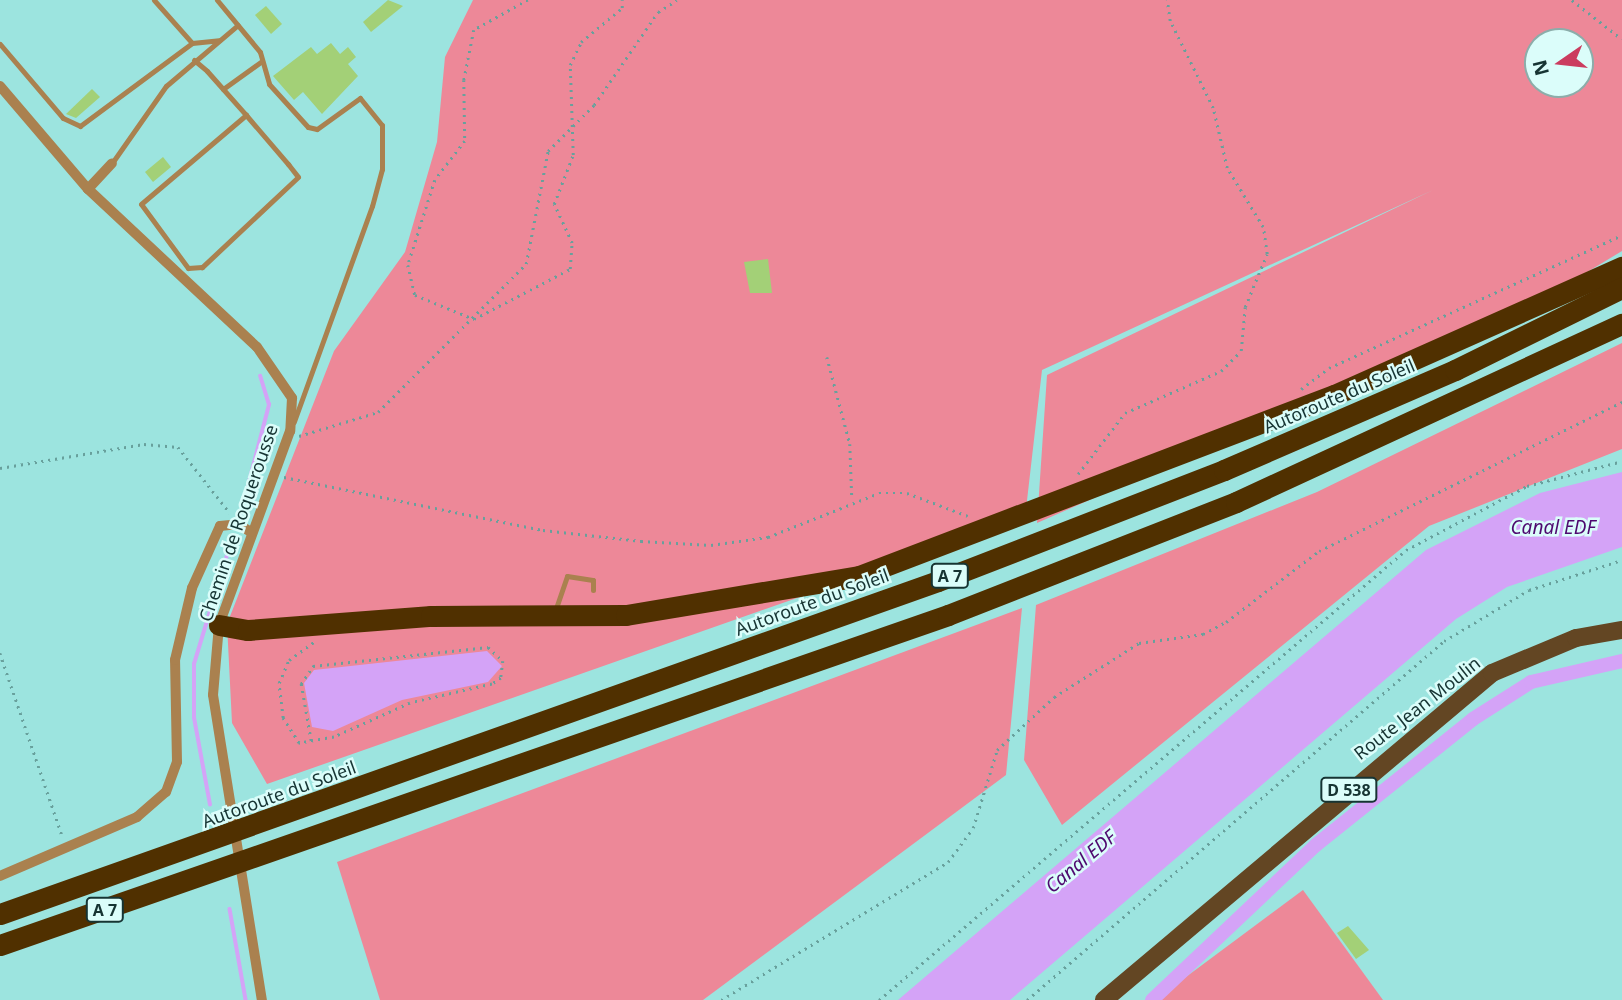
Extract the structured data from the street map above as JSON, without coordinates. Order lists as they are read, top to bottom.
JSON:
{
  "streets": {
    "highway": ["Autoroute du Soleil", "A 7"],
    "main road": ["Route Jean Moulin", "D 538"],
    "street": ["Chemin de Roquerousse"]
  },
  "water": ["Canal EDF"],
  "north": "left"
}
